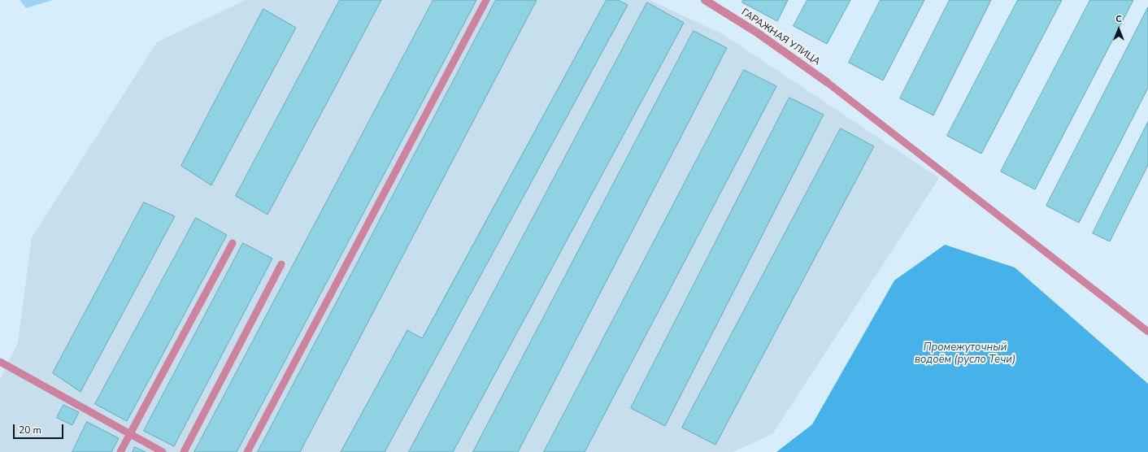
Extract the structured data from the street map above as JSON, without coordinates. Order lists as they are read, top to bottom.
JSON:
{
  "streets": {
    "street": ["ГАРАЖНАЯ УЛИЦА"]
  },
  "water": ["Промежуточный водоём (русло Течи)"],
  "scale_bar": "20 m",
  "north": "top"
}
